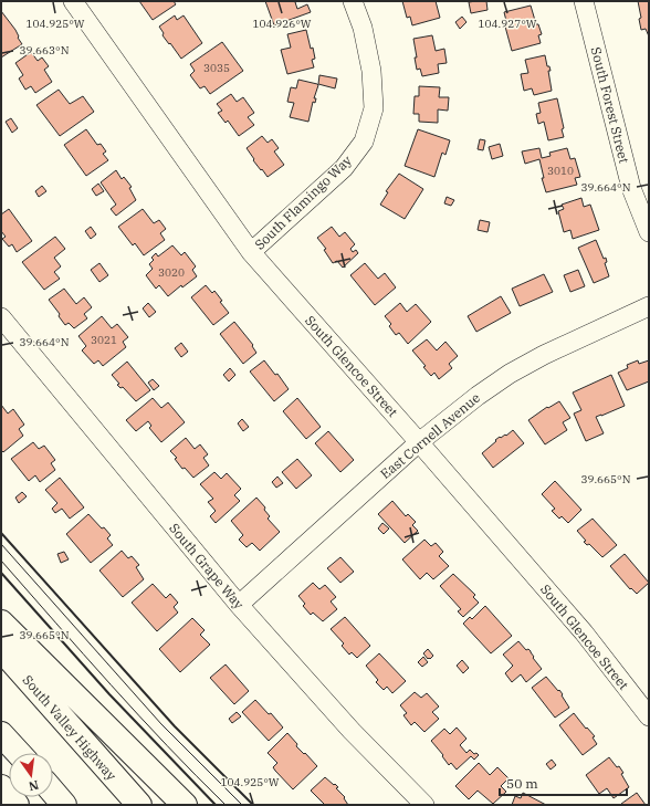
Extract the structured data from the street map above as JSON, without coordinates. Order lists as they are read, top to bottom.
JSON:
{
  "streets": {
    "highway": ["South Valley Highway"],
    "street": [
      "South Forest Street",
      "South Flamingo Way",
      "South Glencoe Street",
      "East Cornell Avenue",
      "South Grape Way"
    ]
  },
  "crossings": [
    ["South Flamingo Way", "South Glencoe Street"],
    ["South Glencoe Street", "East Cornell Avenue"],
    ["East Cornell Avenue", "South Grape Way"]
  ],
  "house_numbers": [
    "3035",
    "3010",
    "3020",
    "3021"
  ],
  "scale_bar": "50 m",
  "north": "bottom",
  "coordinates": [
    "104.927°W",
    "104.925°W",
    "104.926°W",
    "39.663°N",
    "39.664°N",
    "39.665°N"
  ]
}
